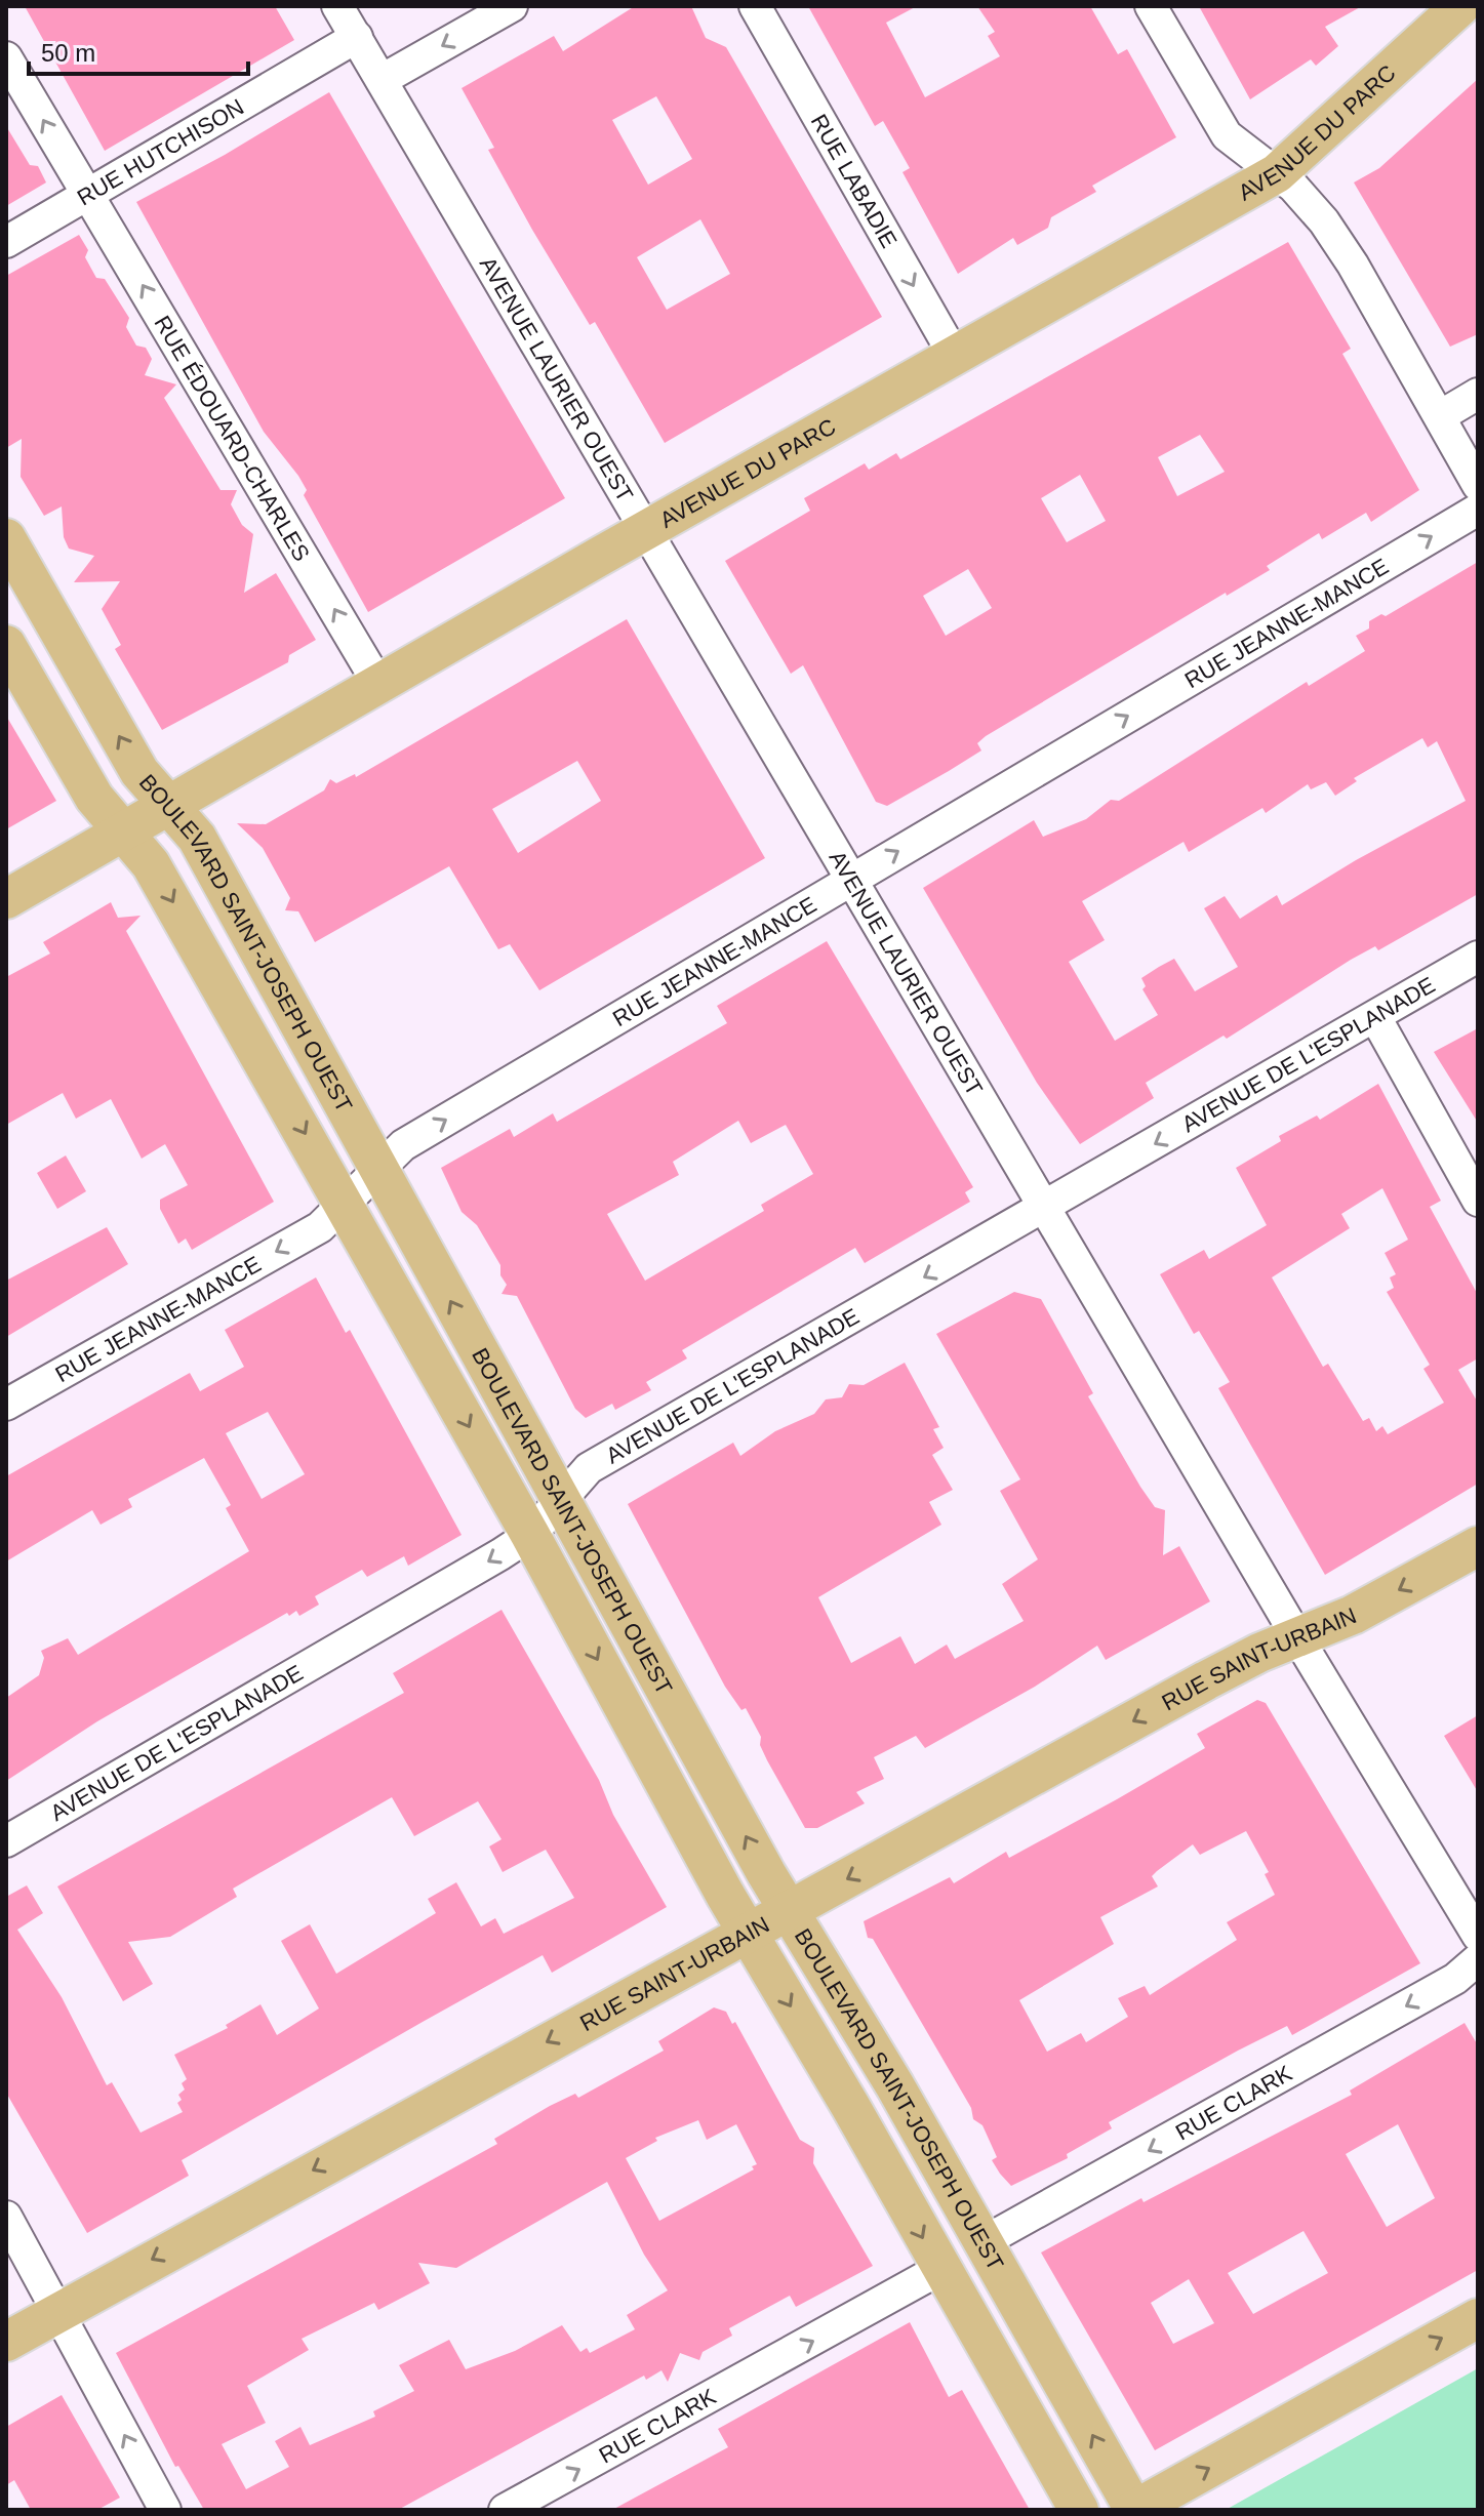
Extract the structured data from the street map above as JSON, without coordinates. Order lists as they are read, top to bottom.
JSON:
{
  "streets": {
    "main road": ["AVENUE DU PARC", "BOULEVARD SAINT-JOSEPH OUEST", "RUE SAINT-URBAIN"],
    "street": [
      "RUE HUTCHISON",
      "RUE LABADIE",
      "AVENUE LAURIER OUEST",
      "RUE ÉDOUARD-CHARLES",
      "RUE JEANNE-MANCE",
      "AVENUE DE L'ESPLANADE",
      "RUE CLARK"
    ]
  },
  "crossings": [
    ["AVENUE DU PARC", "RUE LABADIE"],
    ["AVENUE DU PARC", "AVENUE LAURIER OUEST"],
    ["AVENUE DU PARC", "RUE ÉDOUARD-CHARLES"],
    ["AVENUE DU PARC", "BOULEVARD SAINT-JOSEPH OUEST"],
    ["RUE HUTCHISON", "AVENUE LAURIER OUEST"],
    ["RUE HUTCHISON", "RUE ÉDOUARD-CHARLES"],
    ["AVENUE LAURIER OUEST", "RUE JEANNE-MANCE"],
    ["AVENUE LAURIER OUEST", "AVENUE DE L'ESPLANADE"],
    ["AVENUE LAURIER OUEST", "RUE SAINT-URBAIN"],
    ["RUE JEANNE-MANCE", "BOULEVARD SAINT-JOSEPH OUEST"],
    ["BOULEVARD SAINT-JOSEPH OUEST", "AVENUE DE L'ESPLANADE"],
    ["BOULEVARD SAINT-JOSEPH OUEST", "RUE SAINT-URBAIN"],
    ["BOULEVARD SAINT-JOSEPH OUEST", "RUE CLARK"]
  ],
  "one_way": [
    "RUE LABADIE",
    "RUE ÉDOUARD-CHARLES",
    "AVENUE DE L'ESPLANADE",
    "RUE SAINT-URBAIN"
  ],
  "scale_bar": "50 m"
}
